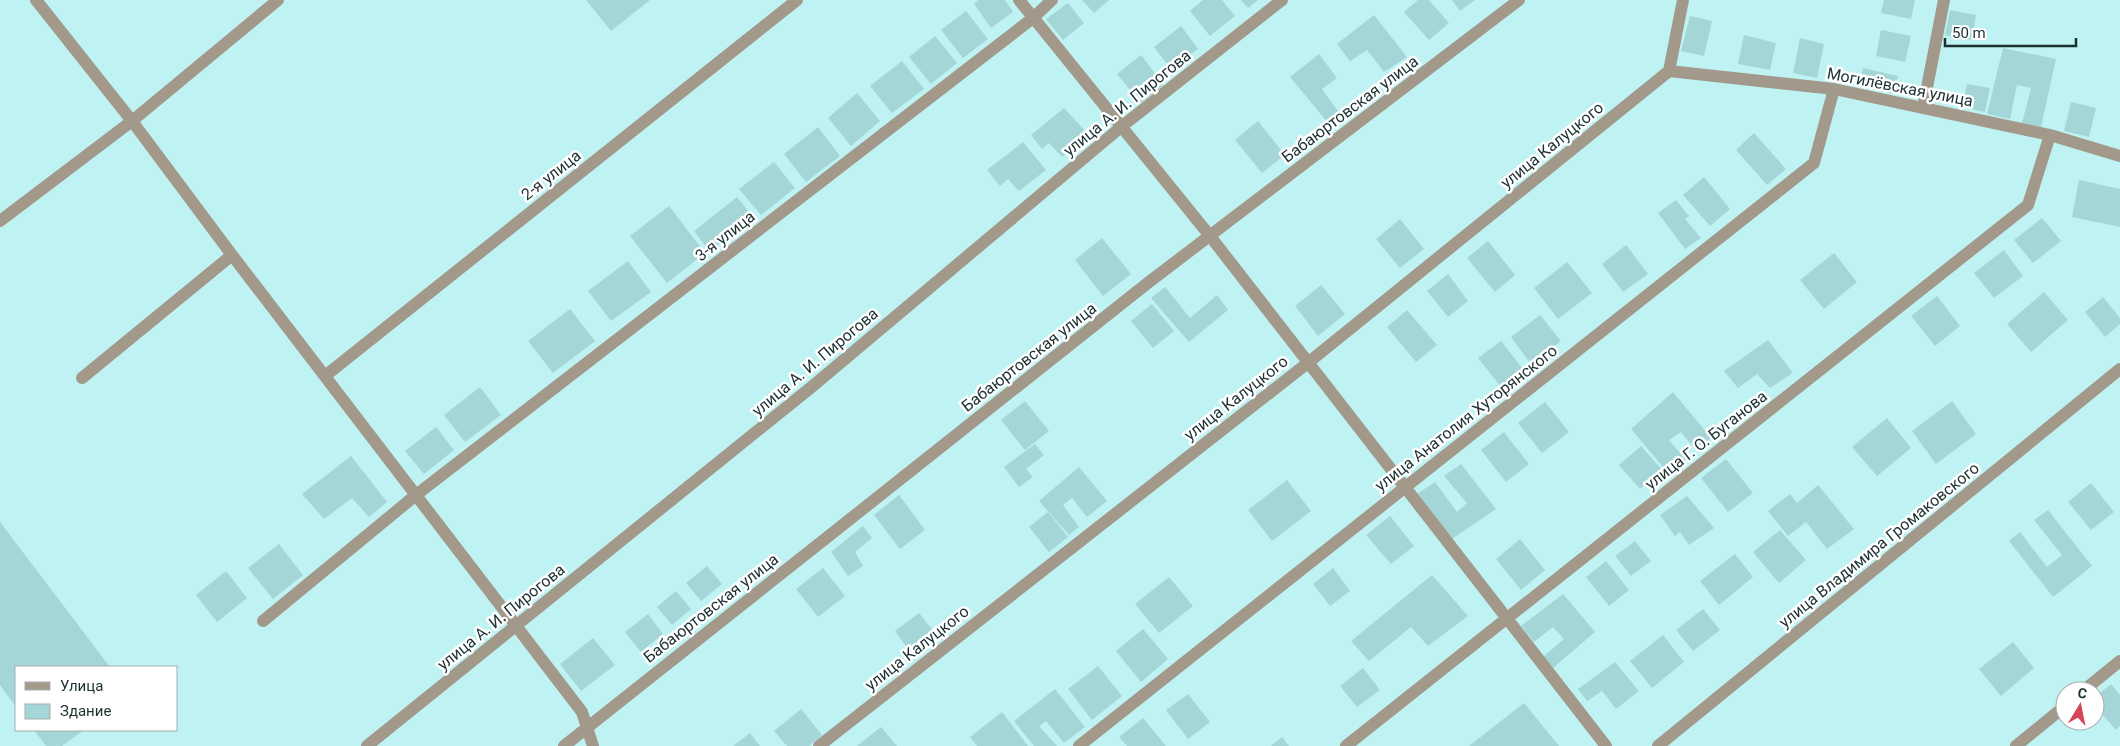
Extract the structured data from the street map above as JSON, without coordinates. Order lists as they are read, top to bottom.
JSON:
{
  "streets": {
    "street": [
      "Могилёвская улица",
      "улица А. И. Пирогова",
      "Бабаюртовская улица",
      "улица Калуцкого",
      "2-я улица",
      "3-я улица",
      "улица Анатолия Хуторянского",
      "улица Г. О. Буганова",
      "улица Владимира Громаковского"
    ]
  },
  "crossings": [
    ["Могилёвская улица", "улица Калуцкого"],
    ["Могилёвская улица", "улица Анатолия Хуторянского"],
    ["Могилёвская улица", "улица Г. О. Буганова"]
  ],
  "legend": ["Улица", "Здание"],
  "scale_bar": "50 m",
  "north": "top"
}
